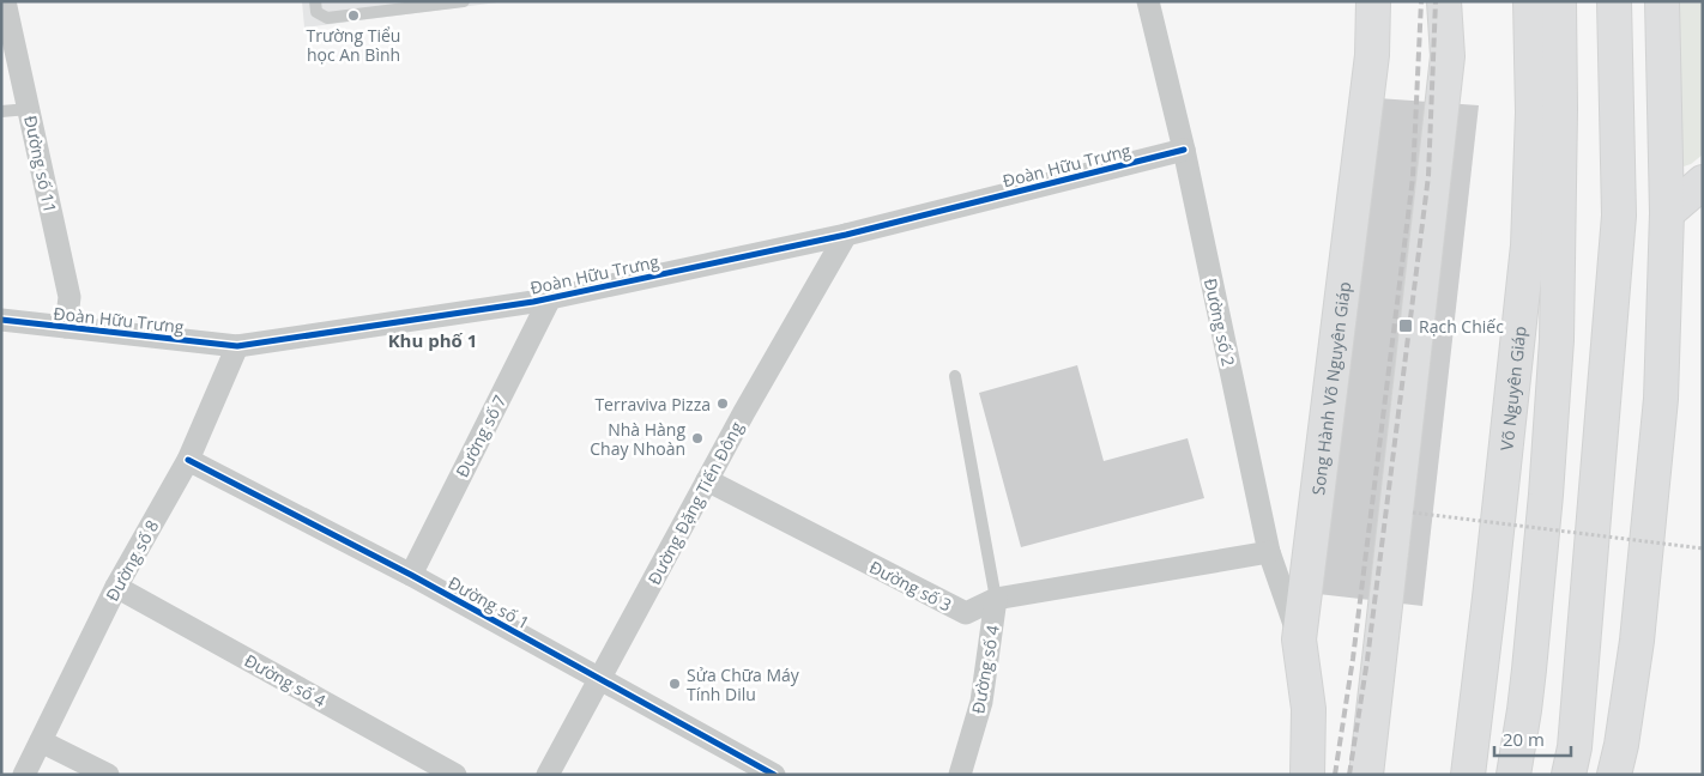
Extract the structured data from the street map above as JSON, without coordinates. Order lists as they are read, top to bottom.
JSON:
{
  "streets": {
    "main road": ["Song Hành Võ Nguyên Giáp", "Võ Nguyên Giáp"],
    "street": [
      "Đường số 11",
      "Đoàn Hữu Trưng",
      "Đường số 2",
      "Đường số 7",
      "Đường Đặng Tiến Đông",
      "Đường số 8",
      "Đường số 3",
      "Đường số 1",
      "Đường số 4"
    ]
  },
  "crossings": [
    ["Đường số 11", "Đoàn Hữu Trưng"],
    ["Đoàn Hữu Trưng", "Đường số 2"],
    ["Đoàn Hữu Trưng", "Đường số 7"],
    ["Đoàn Hữu Trưng", "Đường Đặng Tiến Đông"],
    ["Đoàn Hữu Trưng", "Đường số 8"],
    ["Đường số 2", "Song Hành Võ Nguyên Giáp"],
    ["Đường số 2", "Đường số 3"],
    ["Đường số 7", "Đường số 1"],
    ["Đường Đặng Tiến Đông", "Đường số 3"],
    ["Đường Đặng Tiến Đông", "Đường số 1"],
    ["Đường số 8", "Đường số 1"],
    ["Đường số 8", "Đường số 4"],
    ["Đường số 3", "Đường số 4"]
  ],
  "districts": ["Khu phố 1"],
  "places": {
    "other": [
      "Trường Tiểu học An Bình",
      "Terraviva Pizza",
      "Nhà Hàng Chay Nhoàn",
      "Sửa Chữa Máy Tính Dilu"
    ],
    "transit": ["Rạch Chiếc"]
  },
  "scale_bar": "20 m"
}
